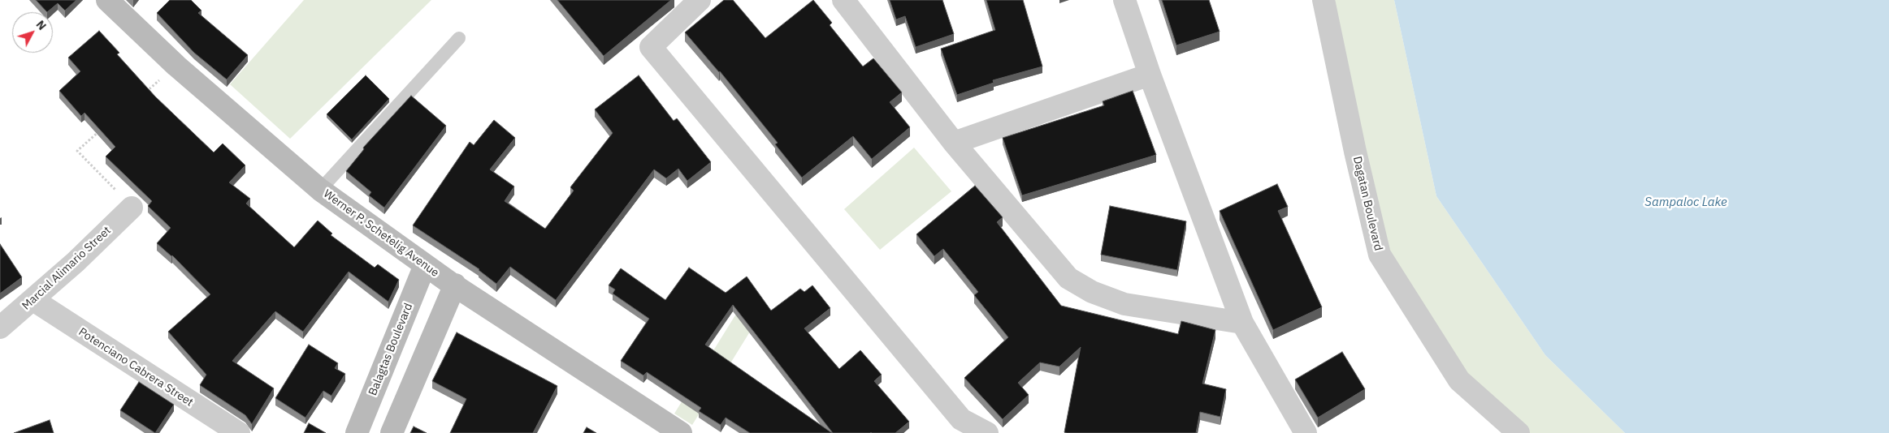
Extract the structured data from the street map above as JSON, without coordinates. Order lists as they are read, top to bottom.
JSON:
{
  "streets": {
    "main road": ["Werner P. Schetelig Avenue", "Balagtas Boulevard"],
    "street": ["Dagatan Boulevard", "Marcial Alimario Street", "Potenciano Cabrera Street"]
  },
  "crossings": [
    ["Werner P. Schetelig Avenue", "Balagtas Boulevard"],
    ["Marcial Alimario Street", "Potenciano Cabrera Street"]
  ],
  "water": ["Sampaloc Lake"],
  "north": "top right"
}
